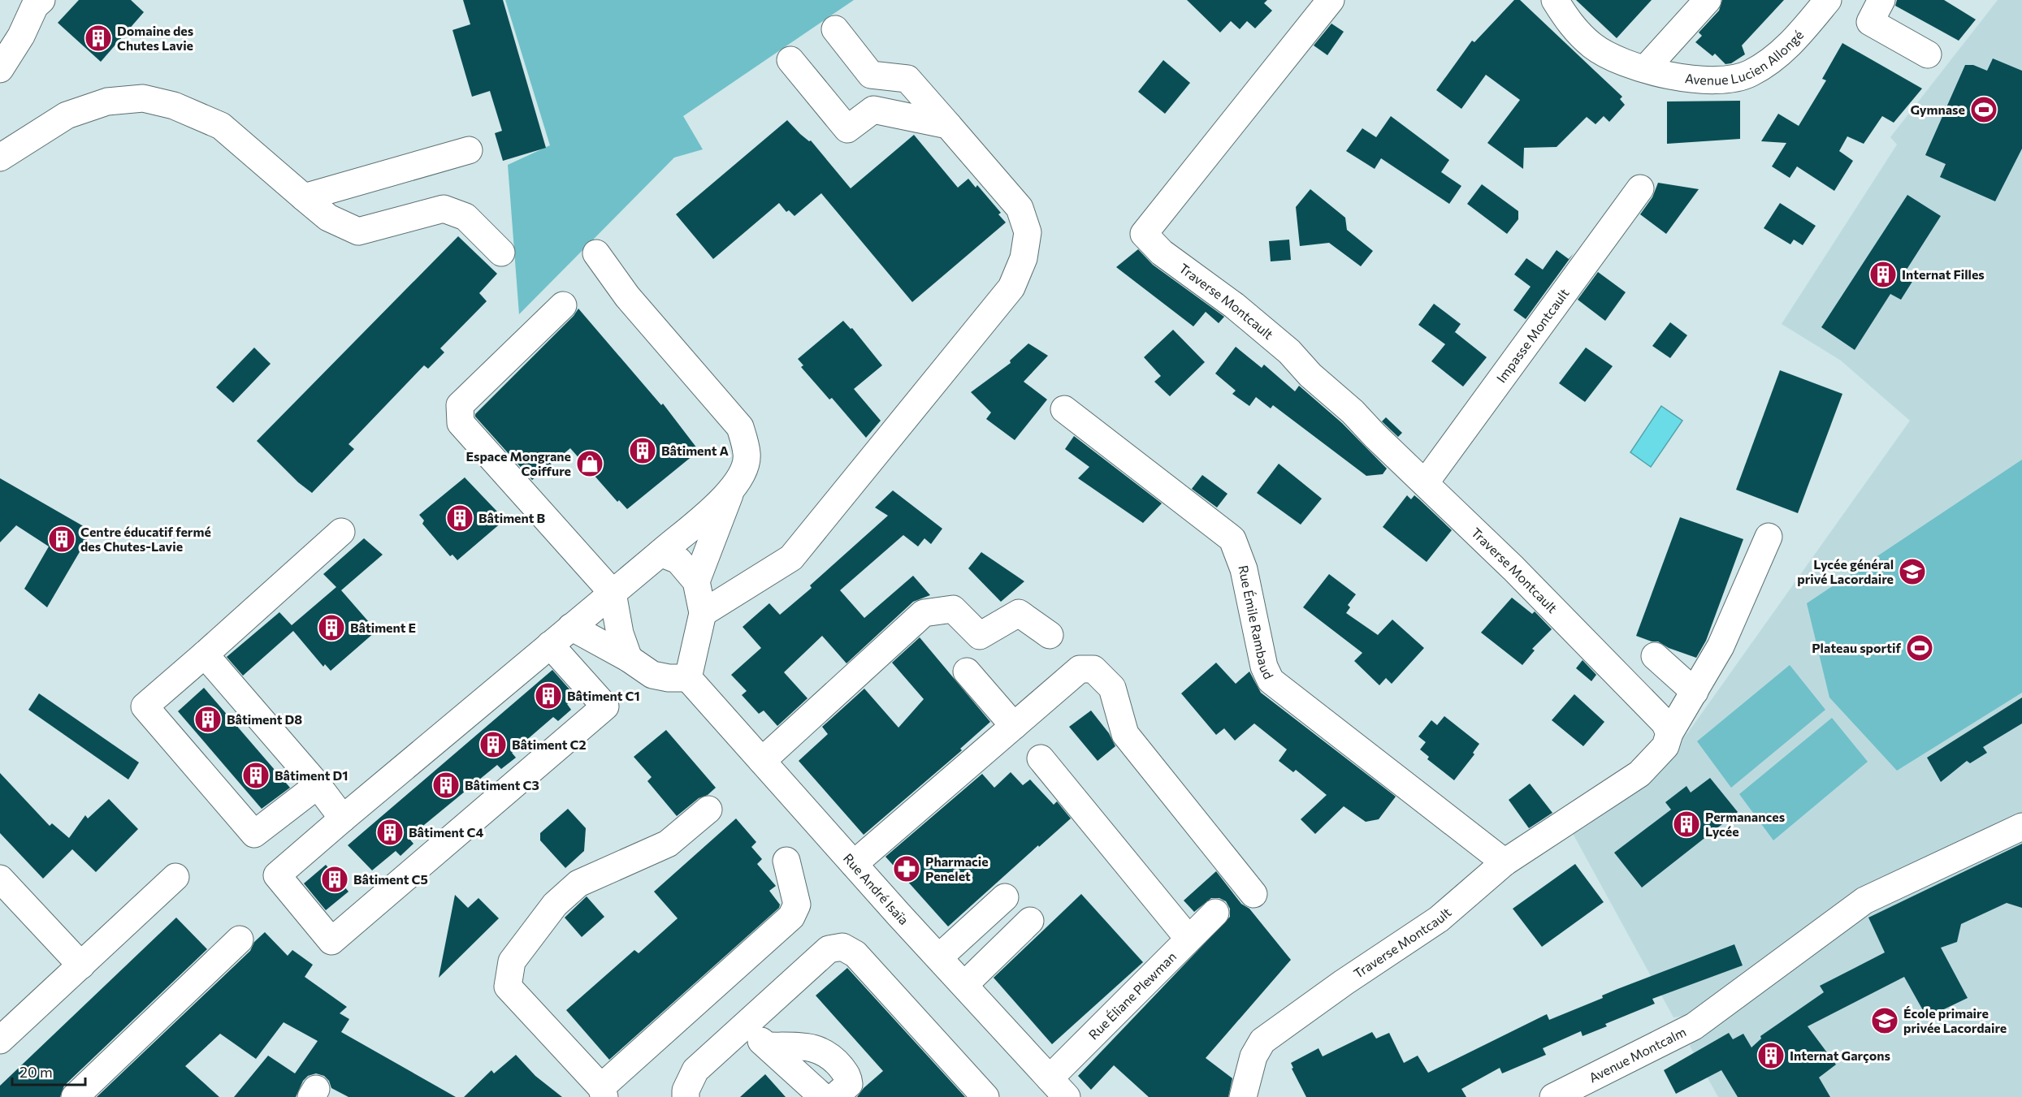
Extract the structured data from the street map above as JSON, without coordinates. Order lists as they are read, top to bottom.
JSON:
{
  "streets": {
    "street": [
      "Avenue Lucien Allongé",
      "Traverse Montcault",
      "Impasse Montcault",
      "Rue Émile Rambaud",
      "Rue André Isaïa",
      "Rue Éliane Plewman",
      "Avenue Montcalm"
    ]
  },
  "crossings": [
    ["Traverse Montcault", "Impasse Montcault"],
    ["Traverse Montcault", "Rue Émile Rambaud"],
    ["Rue André Isaïa", "Rue Éliane Plewman"]
  ],
  "places": {
    "building": [
      "Domaine des Chutes Lavie",
      "Internat Filles",
      "Bâtiment A",
      "Bâtiment B",
      "Centre éducatif fermé des Chutes-Lavie",
      "Bâtiment E",
      "Bâtiment C1",
      "Bâtiment D8",
      "Bâtiment C2",
      "Bâtiment D1",
      "Bâtiment C3",
      "Permanances Lycée",
      "Bâtiment C4",
      "Bâtiment C5",
      "Internat Garçons"
    ],
    "sports": ["Gymnase", "Plateau sportif"],
    "shop": ["Espace Mongrane Coiffure"],
    "school or university": ["Lycée général privé Lacordaire", "École primaire privée Lacordaire"],
    "pharmacy": ["Pharmacie Penelet"]
  },
  "scale_bar": "20 m"
}
